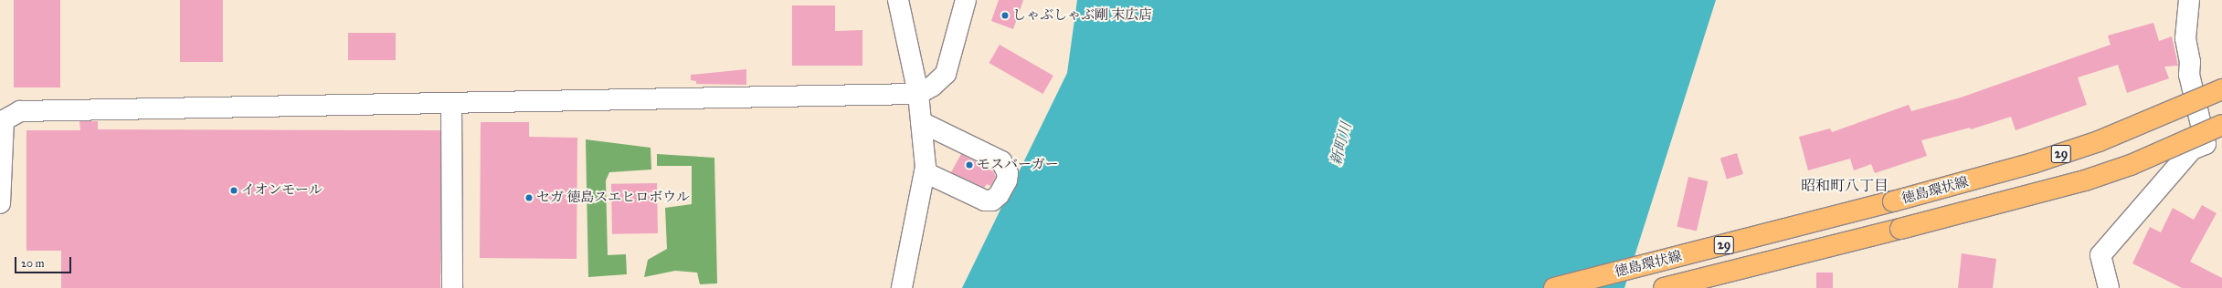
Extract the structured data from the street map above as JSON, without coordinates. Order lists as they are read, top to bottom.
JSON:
{
  "streets": {
    "main road": ["29", "徳島環状線"]
  },
  "districts": ["昭和町八丁目"],
  "water": ["新町川"],
  "places": [
    "しゃぶしゃぶ剛 末広店",
    "モスバーガー",
    "イオンモール",
    "セガ 徳島スエヒロボウル"
  ],
  "scale_bar": "20 m"
}
